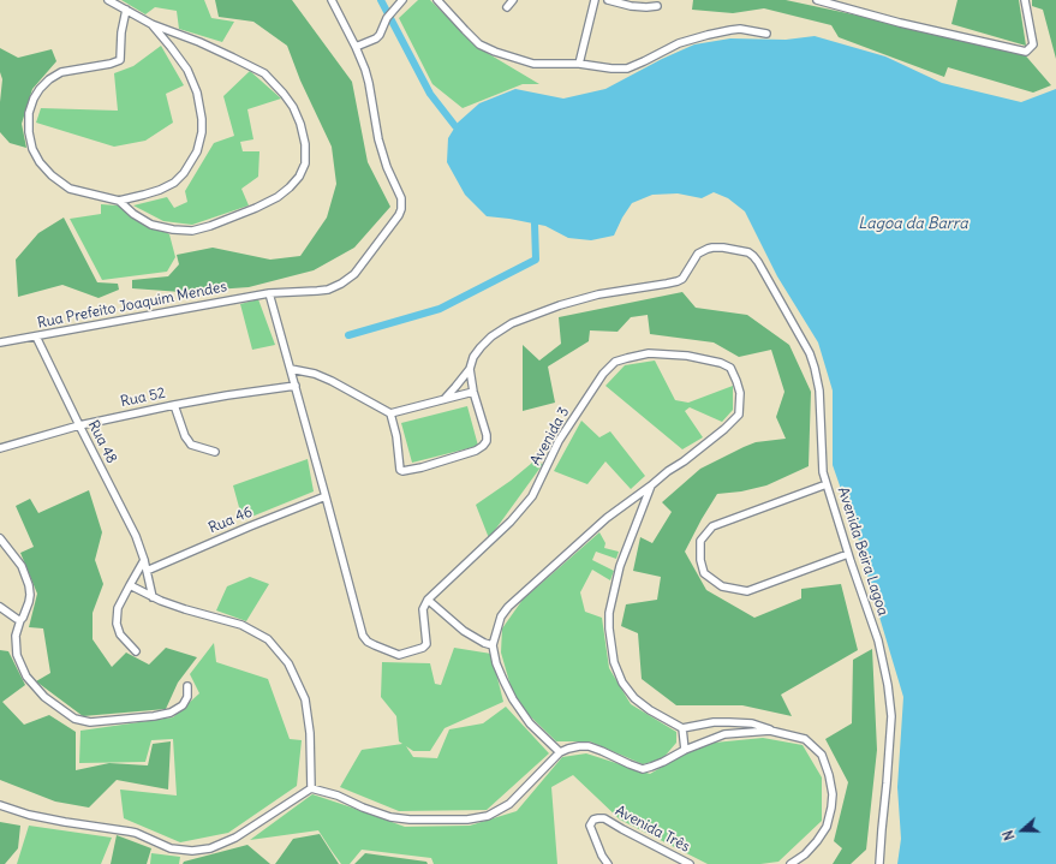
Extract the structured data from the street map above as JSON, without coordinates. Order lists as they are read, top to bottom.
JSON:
{
  "streets": {
    "street": [
      "Rua Prefeito Joaquim Mendes",
      "Rua 52",
      "Avenida 3",
      "Rua 48",
      "Rua 46",
      "Avenida Beira Lagoa",
      "Avenida Três"
    ]
  },
  "crossings": [
    ["Rua Prefeito Joaquim Mendes", "Rua 48"],
    ["Rua 52", "Rua 48"],
    ["Rua 48", "Rua 46"]
  ],
  "water": ["Lagoa da Barra"],
  "north": "left"
}
